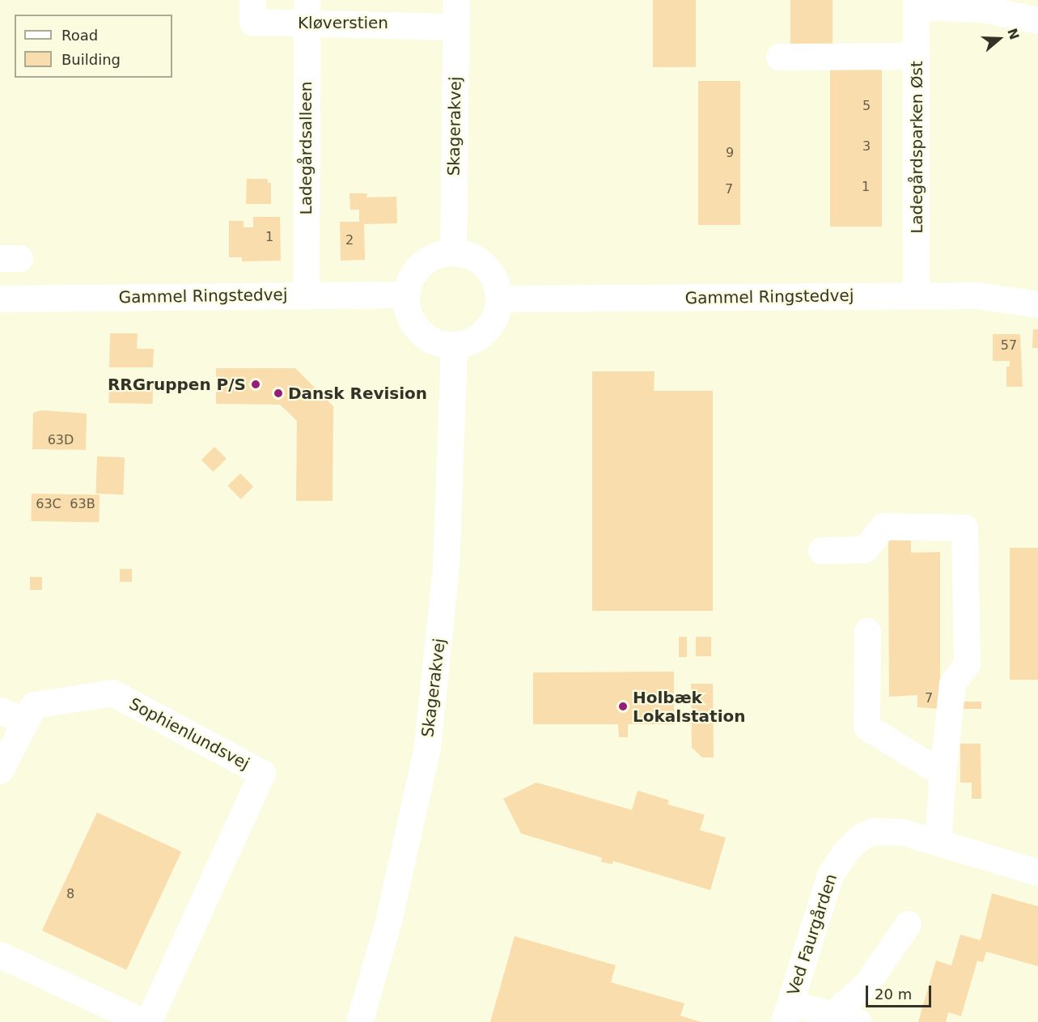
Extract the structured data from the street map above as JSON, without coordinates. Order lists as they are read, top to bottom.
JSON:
{
  "streets": {
    "street": [
      "Kløverstien",
      "Skagerakvej",
      "Ladegårdsparken Øst",
      "Ladegårdsalleen",
      "Gammel Ringstedvej",
      "Sophienlundsvej",
      "Ved Faurgården"
    ]
  },
  "crossings": [
    ["Kløverstien", "Skagerakvej"],
    ["Kløverstien", "Ladegårdsalleen"],
    ["Skagerakvej", "Gammel Ringstedvej"],
    ["Ladegårdsparken Øst", "Gammel Ringstedvej"],
    ["Ladegårdsalleen", "Gammel Ringstedvej"]
  ],
  "places": ["RRGruppen P/S", "Dansk Revision", "Holbæk Lokalstation"],
  "house_numbers": [
    "5",
    "3",
    "9",
    "1",
    "7",
    "1",
    "2",
    "57",
    "63D",
    "63C",
    "63B",
    "7",
    "8"
  ],
  "legend": ["Road", "Building"],
  "scale_bar": "20 m",
  "north": "right"
}
